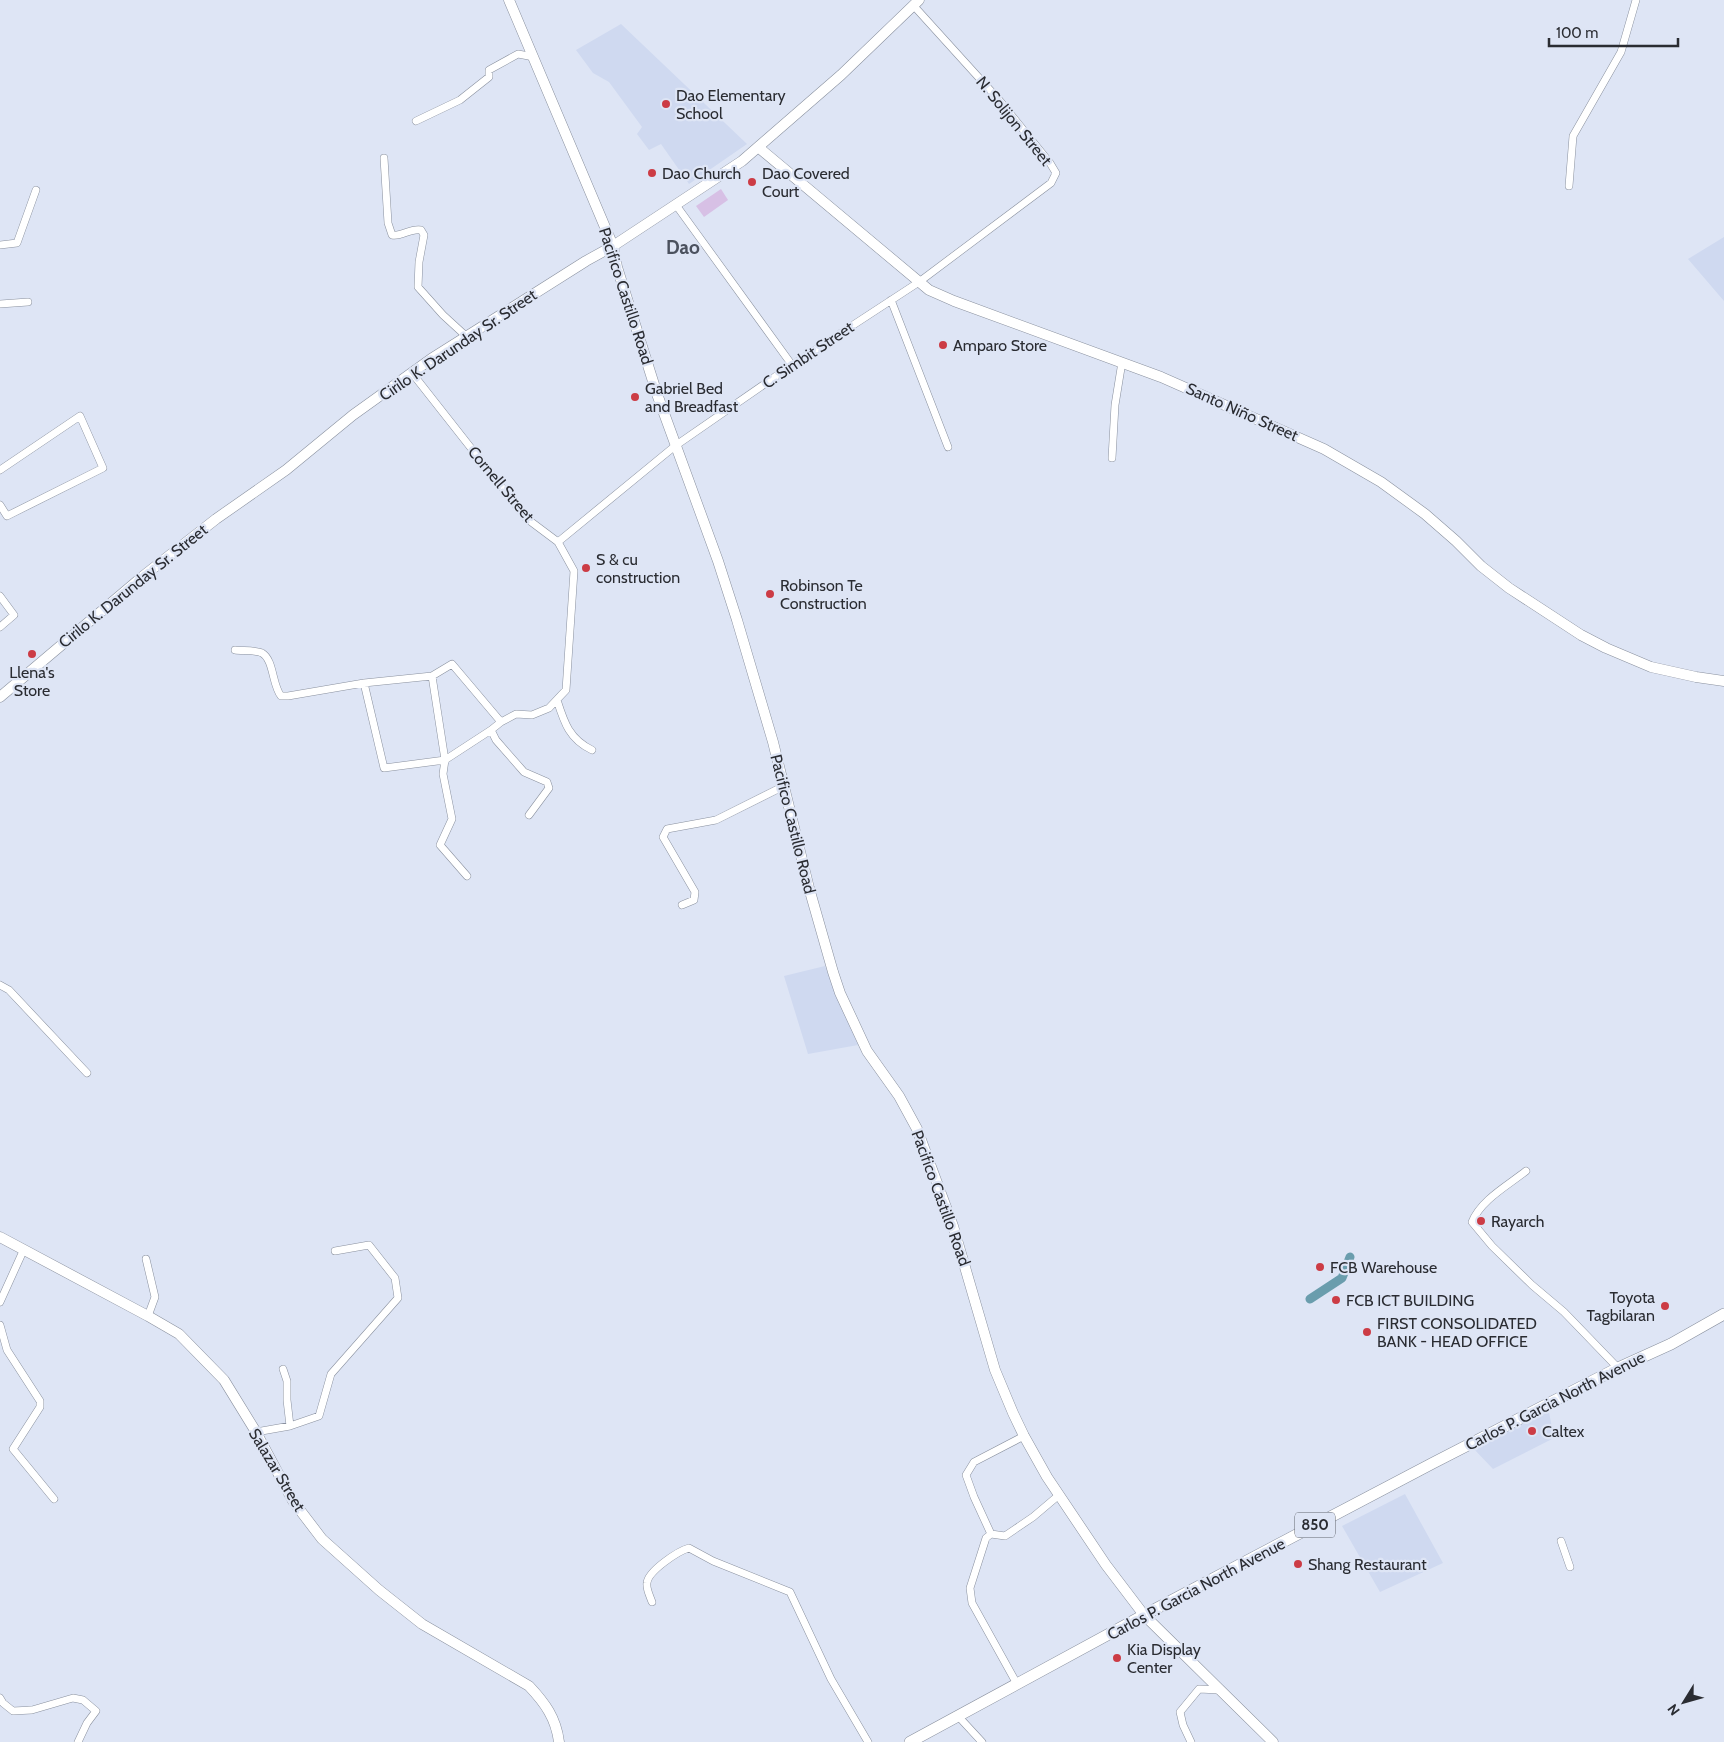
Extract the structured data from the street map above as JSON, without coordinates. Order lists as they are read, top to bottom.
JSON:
{
  "streets": {
    "main road": [
      "Pacifico Castillo Road",
      "Cirilo K. Darunday Sr. Street",
      "Santo Niño Street",
      "Carlos P. Garcia North Avenue",
      "Salazar Street",
      "850"
    ],
    "street": ["N. Solijon Street", "C. Simbit Street", "Cornell Street"]
  },
  "crossings": [
    ["N. Solijon Street", "Cirilo K. Darunday Sr. Street"],
    ["N. Solijon Street", "C. Simbit Street"],
    ["N. Solijon Street", "Santo Niño Street"],
    ["Pacifico Castillo Road", "Cirilo K. Darunday Sr. Street"],
    ["Pacifico Castillo Road", "C. Simbit Street"],
    ["Pacifico Castillo Road", "Carlos P. Garcia North Avenue"],
    ["Cirilo K. Darunday Sr. Street", "Santo Niño Street"],
    ["Cirilo K. Darunday Sr. Street", "Cornell Street"],
    ["C. Simbit Street", "Santo Niño Street"]
  ],
  "districts": ["Dao"],
  "places": [
    "Dao Elementary School",
    "Dao Church",
    "Dao Covered Court",
    "Amparo Store",
    "Gabriel Bed and Breadfast",
    "S & cu construction",
    "Robinson Te Construction",
    "Llena's Store",
    "Rayarch",
    "FCB Warehouse",
    "FCB ICT BUILDING",
    "Toyota Tagbilaran",
    "FIRST CONSOLIDATED BANK - HEAD OFFICE",
    "Caltex",
    "Shang Restaurant",
    "Kia Display Center"
  ],
  "scale_bar": "100 m",
  "north": "bottom left"
}
